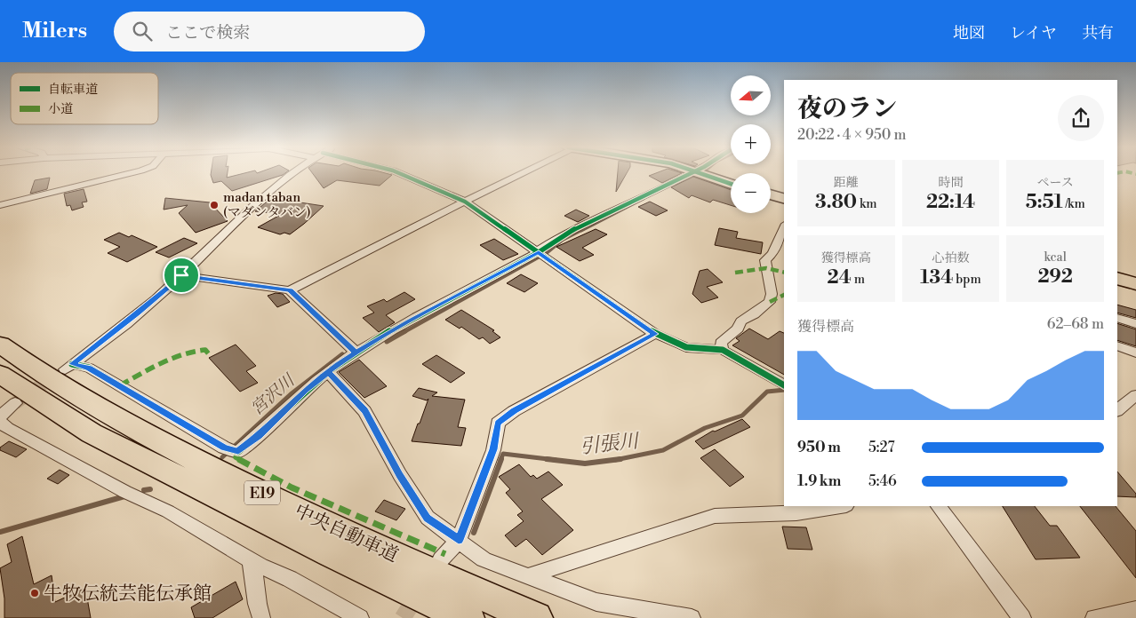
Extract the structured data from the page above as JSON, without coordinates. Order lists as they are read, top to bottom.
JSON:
{
  "streets": {
    "highway": ["E19", "中央自動車道"]
  },
  "water": ["宮沢川", "引張川"],
  "places": ["madan taban (マダンタバン)", "牛牧伝統芸能伝承館"],
  "legend": ["自転車道", "小道"],
  "north": "left",
  "page": {
    "header": "Milers",
    "search": "ここで検索",
    "nav": ["地図", "レイヤ", "共有"],
    "map_buttons": ["+", "−"],
    "heading": ["夜のラン", "20:22 · 4 × 950 m"],
    "stats": [
      ["距離", "3.80 km"],
      ["時間", "22:14"],
      ["ペース", "5:51 /km"],
      ["獲得標高", "24 m"],
      ["心拍数", "134 bpm"],
      ["kcal", "292"]
    ],
    "chart": ["獲得標高", "62–68 m"],
    "list": [
      {
        "name": "950 m",
        "note": "5:27"
      },
      {
        "name": "1.9 km",
        "note": "5:46"
      }
    ]
  }
}
